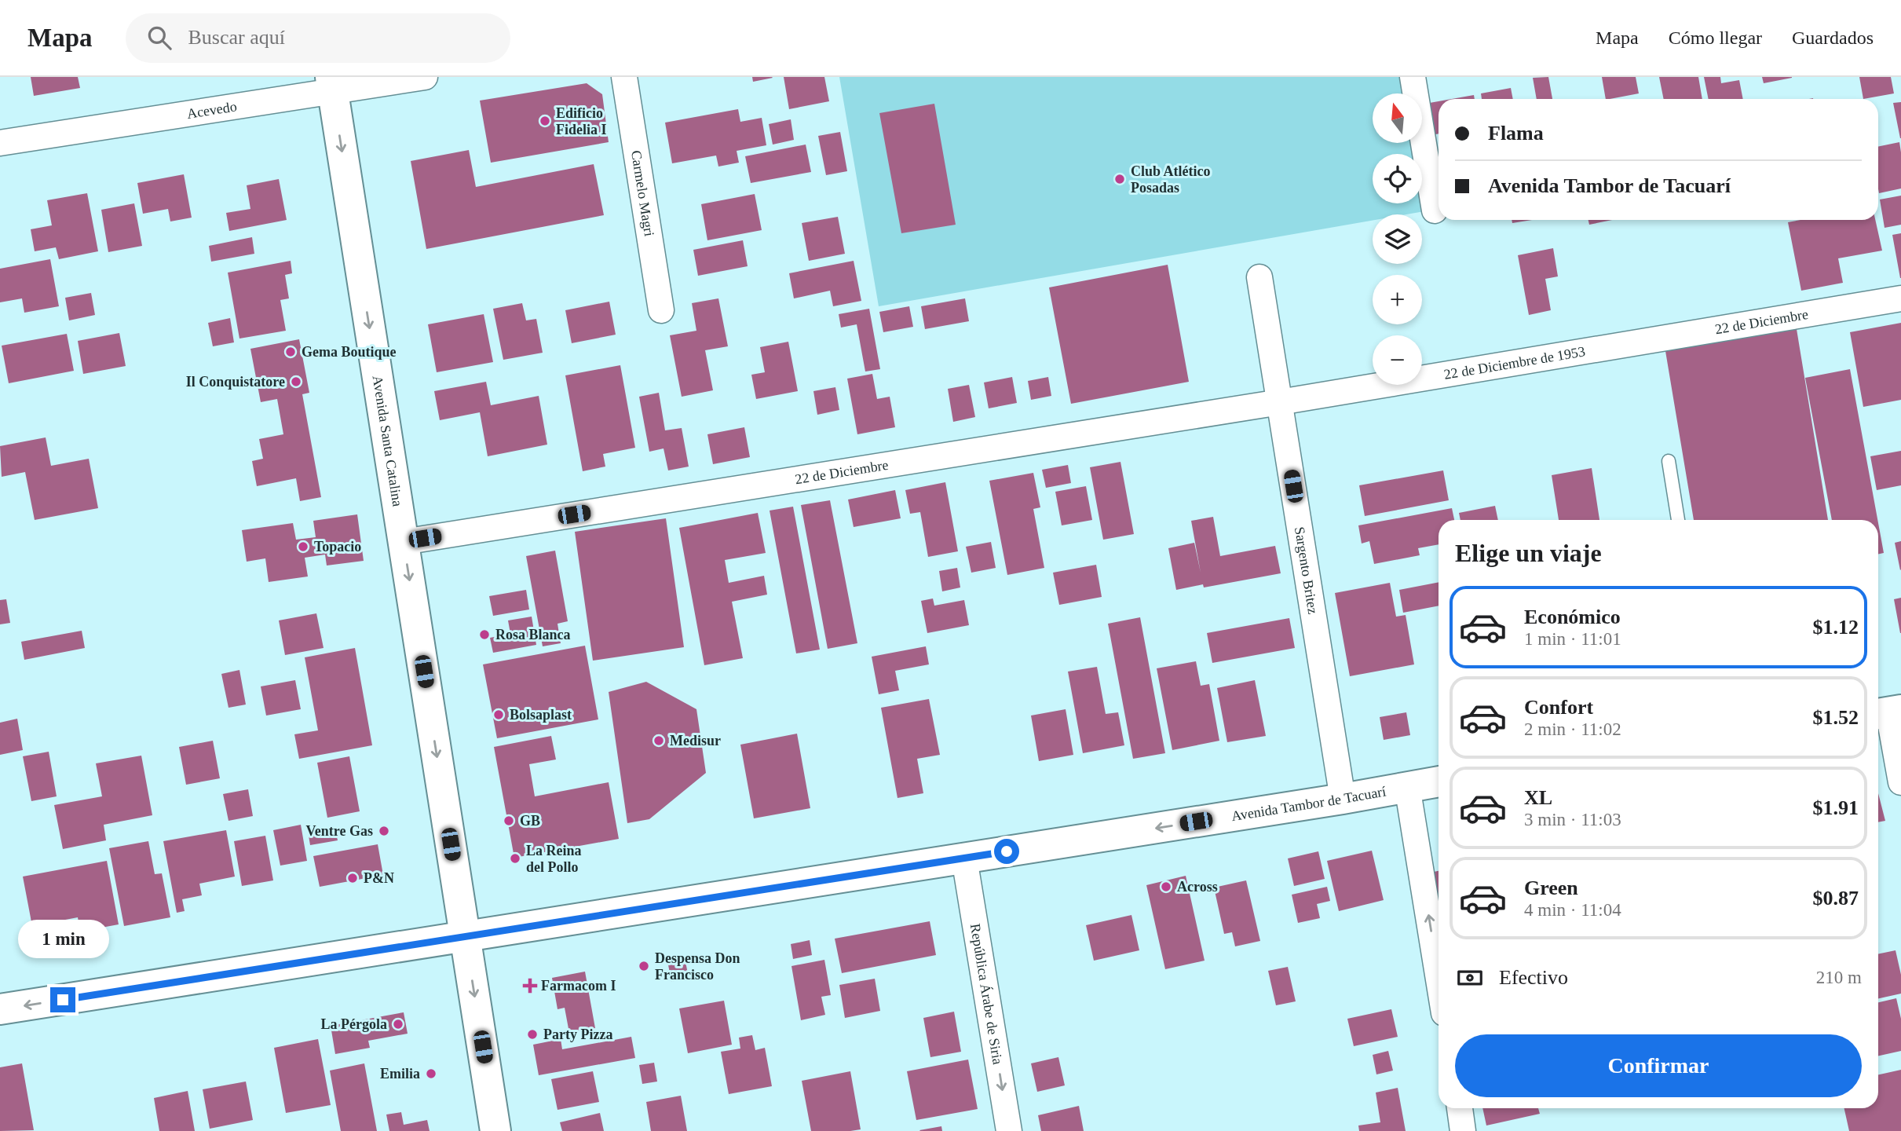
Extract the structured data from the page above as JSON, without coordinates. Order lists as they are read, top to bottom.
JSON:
{
  "streets": {
    "main road": ["Avenida Santa Catalina", "Avenida Tambor de Tacuarí"],
    "street": [
      "Acevedo",
      "Carmelo Magri",
      "22 de Diciembre",
      "22 de Diciembre de 1953",
      "Sargento Britez",
      "República Árabe de Siria"
    ]
  },
  "crossings": [
    ["Acevedo", "Avenida Santa Catalina"],
    ["22 de Diciembre", "22 de Diciembre de 1953"],
    ["22 de Diciembre", "Avenida Santa Catalina"],
    ["22 de Diciembre", "Sargento Britez"],
    ["22 de Diciembre de 1953", "Sargento Britez"],
    ["Avenida Santa Catalina", "Avenida Tambor de Tacuarí"],
    ["Sargento Britez", "Avenida Tambor de Tacuarí"],
    ["Avenida Tambor de Tacuarí", "República Árabe de Siria"]
  ],
  "one_way": ["Avenida Santa Catalina", "Avenida Tambor de Tacuarí", "República Árabe de Siria"],
  "places": {
    "other": [
      "Edificio Fidelia I",
      "Club Atlético Posadas",
      "Gema Boutique",
      "Il Conquistatore",
      "Topacio",
      "Rosa Blanca",
      "Bolsaplast",
      "Medisur",
      "GB",
      "Ventre Gas",
      "La Reina del Pollo",
      "P&N",
      "Across",
      "Despensa Don Francisco",
      "La Pérgola",
      "Party Pizza",
      "Emilia"
    ],
    "health": ["Farmacom I"]
  },
  "north": "top",
  "page": {
    "header": "Mapa",
    "search": "Buscar aquí",
    "nav": ["Mapa", "Cómo llegar", "Guardados"],
    "map_buttons": ["+", "−"],
    "banner": ["Flama", "Avenida Tambor de Tacuarí"],
    "heading": "Elige un viaje",
    "list": [
      {
        "name": "Económico",
        "note": "1 min · 11:01",
        "value": "$1.12"
      },
      {
        "name": "Confort",
        "note": "2 min · 11:02",
        "value": "$1.52"
      },
      {
        "name": "XL",
        "note": "3 min · 11:03",
        "value": "$1.91"
      },
      {
        "name": "Green",
        "note": "4 min · 11:04",
        "value": "$0.87"
      }
    ],
    "bubble": "1 min",
    "pay": ["Efectivo", "210 m"],
    "buttons": "Confirmar"
  }
}
